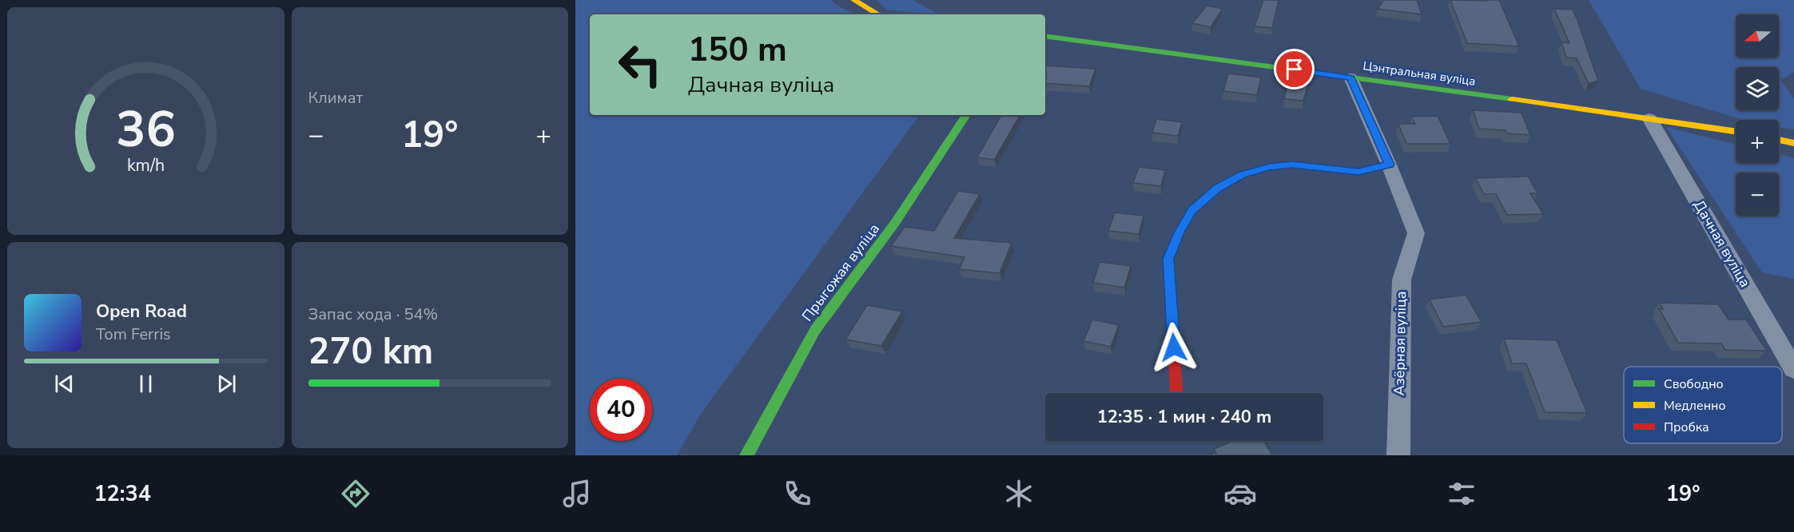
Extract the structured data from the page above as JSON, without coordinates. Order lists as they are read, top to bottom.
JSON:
{
  "streets": {
    "street": [
      "Цэнтральная вуліца",
      "Дачная вуліца",
      "Прыгожая вуліца",
      "Азёрная вуліца"
    ]
  },
  "crossings": [
    ["Цэнтральная вуліца", "Дачная вуліца"]
  ],
  "legend": ["Свободно", "Медленно", "Пробка"],
  "north": "left",
  "page": {
    "tile": [
      "Климат",
      ["Запас хода · 54%", "270 km"]
    ],
    "map_buttons": ["+", "−"],
    "turn": ["150 m", "Дачная вуліца"],
    "heat": ["−", "19°", "+"],
    "song": ["Open Road", "Tom Ferris"],
    "limit": "40",
    "trip": "12:35 · 1 мин · 240 m",
    "tabs": ["12:34", "19°"],
    "gauge": ["36", "km/h"]
  }
}
